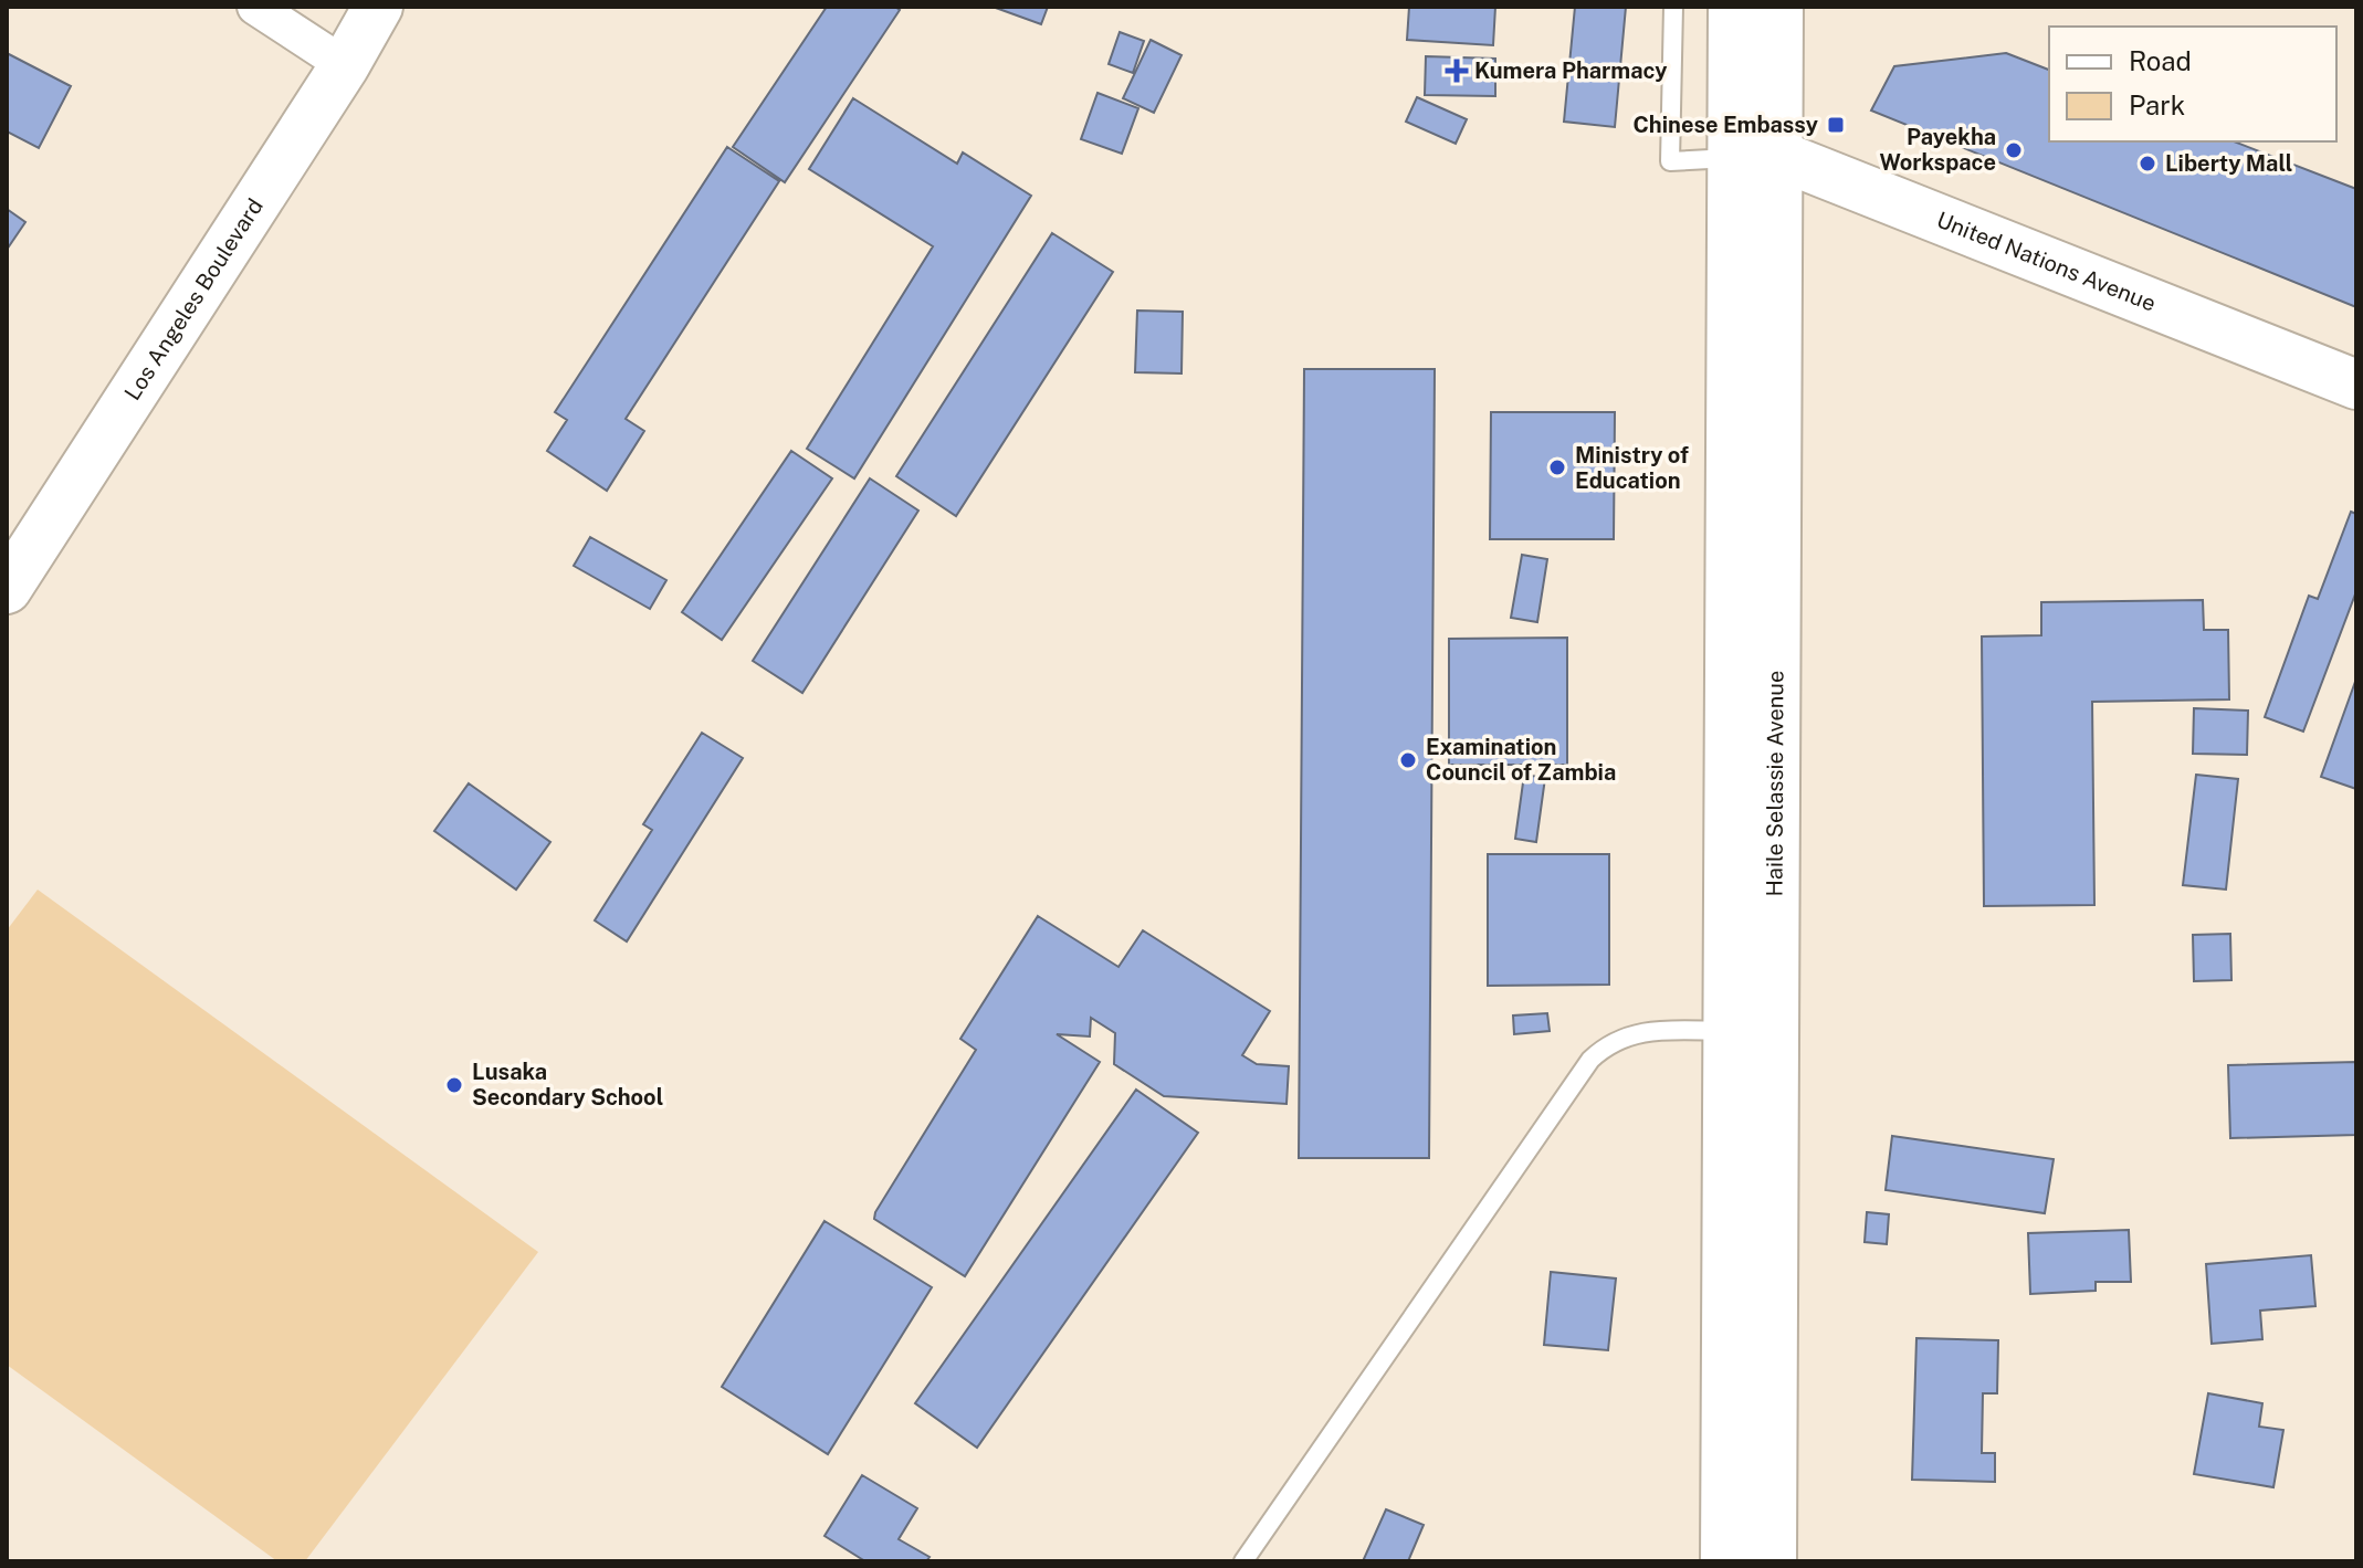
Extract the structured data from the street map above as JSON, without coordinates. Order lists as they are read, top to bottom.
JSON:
{
  "streets": {
    "main road": ["United Nations Avenue", "Los Angeles Boulevard", "Haile Selassie Avenue"]
  },
  "crossings": [
    ["United Nations Avenue", "Haile Selassie Avenue"]
  ],
  "places": {
    "health": ["Kumera Pharmacy"],
    "transit": ["Chinese Embassy"],
    "other": [
      "Payekha Workspace",
      "Liberty Mall",
      "Ministry of Education",
      "Examination Council of Zambia",
      "Lusaka Secondary School"
    ]
  },
  "legend": ["Road", "Park"]
}
